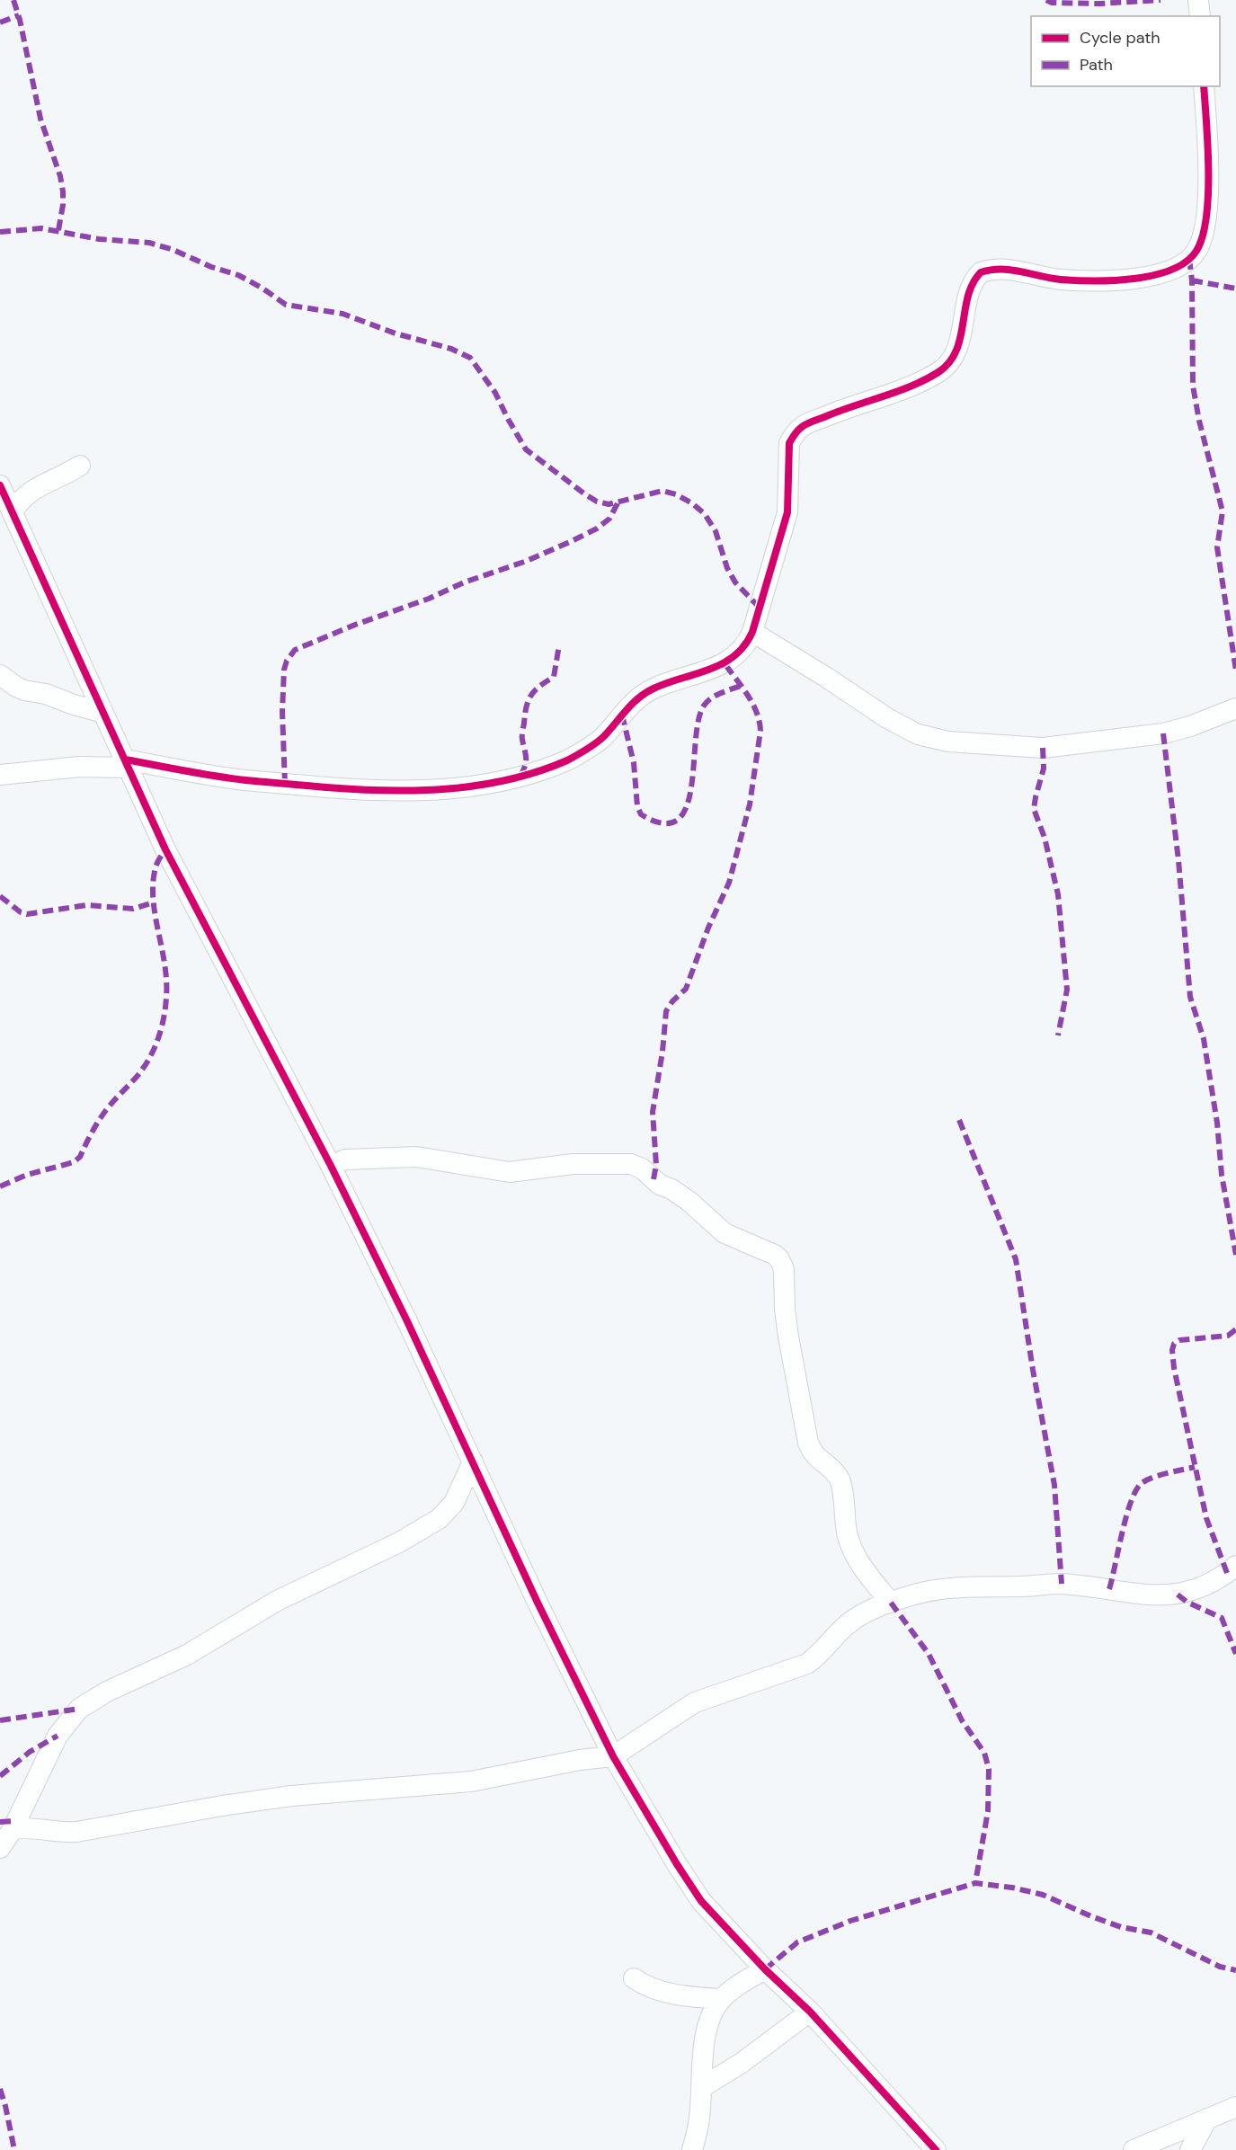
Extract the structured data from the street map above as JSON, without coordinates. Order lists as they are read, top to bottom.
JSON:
{
  "legend": ["Cycle path", "Path"]
}
